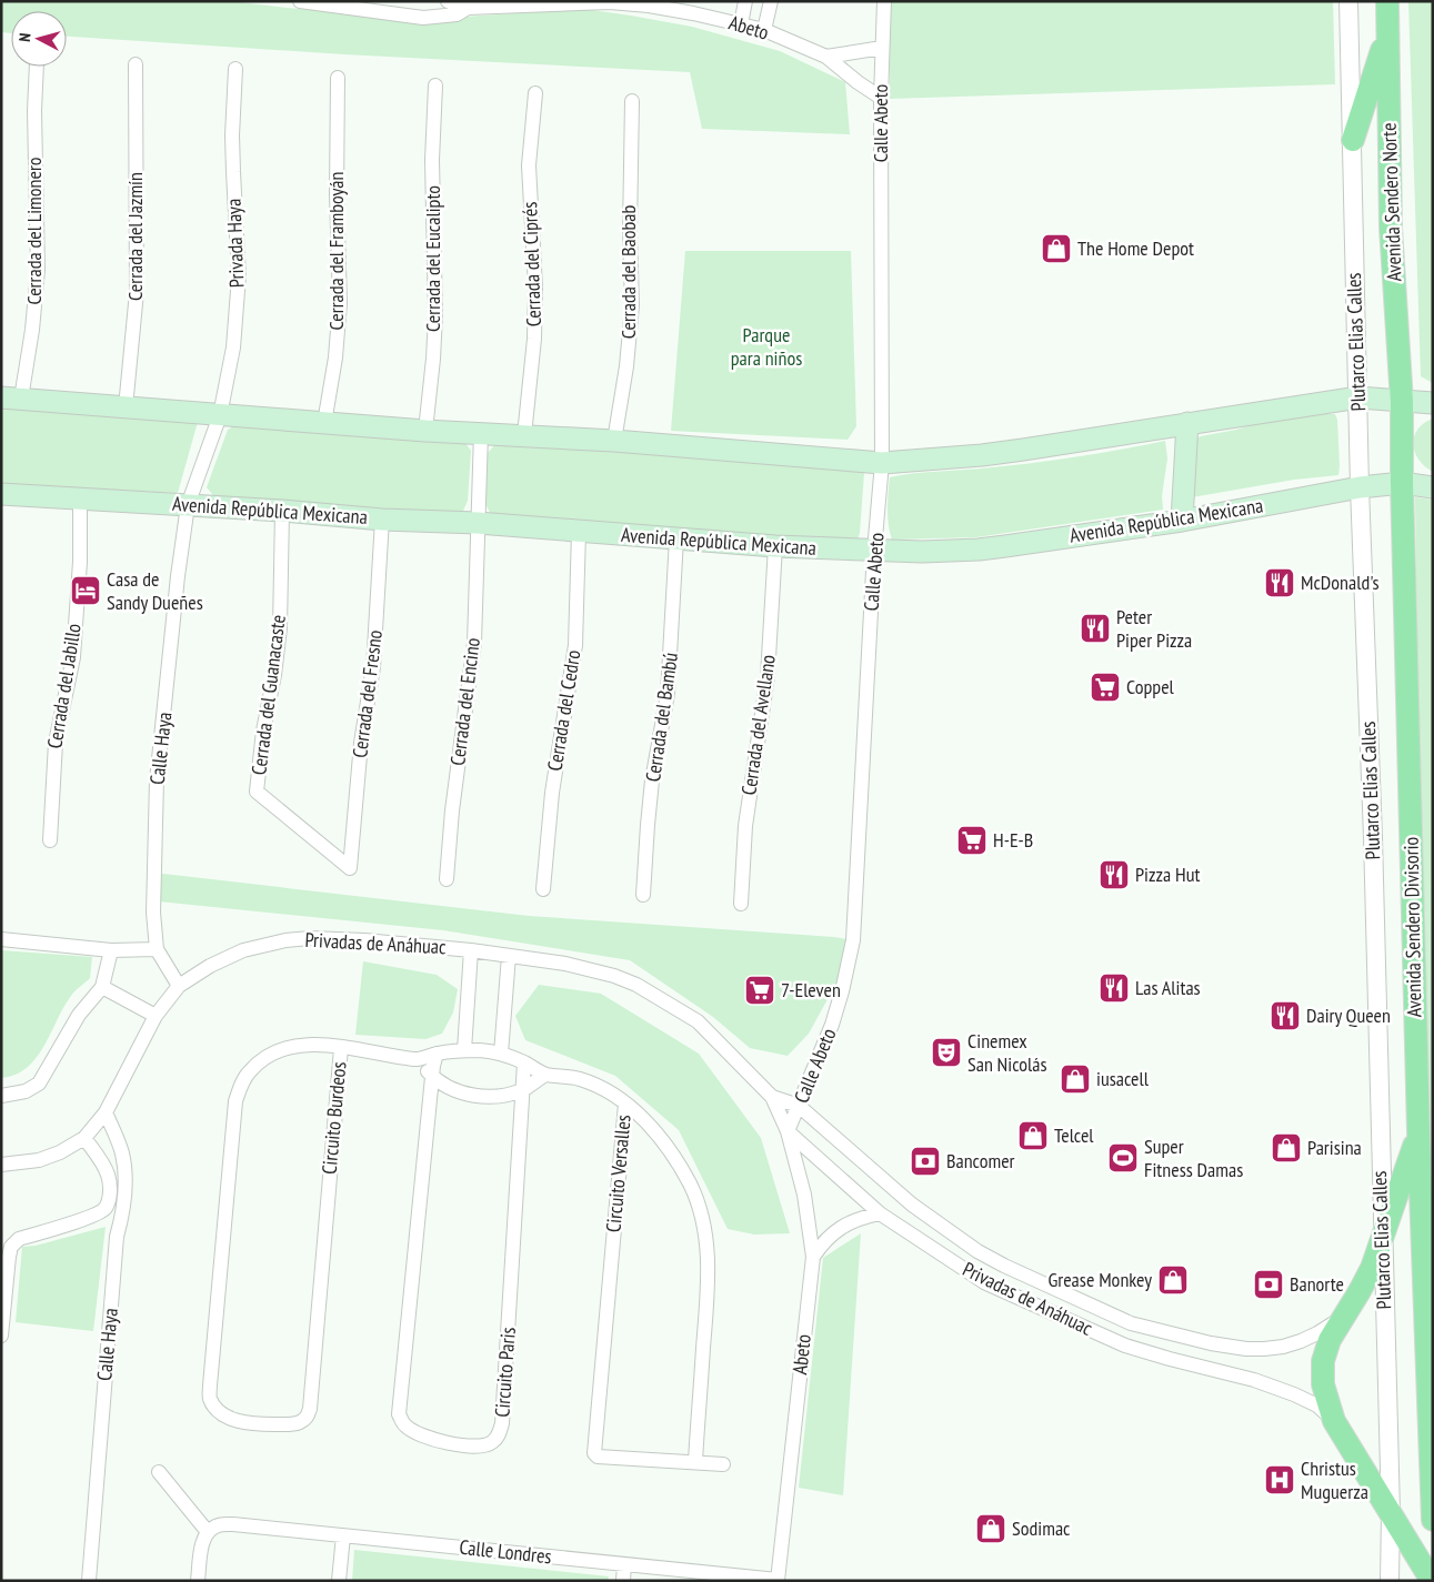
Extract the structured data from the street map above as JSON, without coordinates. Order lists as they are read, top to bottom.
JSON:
{
  "streets": {
    "main road": ["Avenida Sendero Norte", "Avenida República Mexicana", "Avenida Sendero Divisorio"],
    "street": [
      "Abeto",
      "Calle Abeto",
      "Cerrada del Limonero",
      "Cerrada del Jazmín",
      "Privada Haya",
      "Cerrada del Framboyán",
      "Cerrada del Eucalipto",
      "Cerrada del Ciprés",
      "Cerrada del Baobab",
      "Plutarco Elias Calles",
      "Cerrada del Jabillo",
      "Cerrada del Fresno",
      "Cerrada del Guanacaste",
      "Cerrada del Encino",
      "Cerrada del Cedro",
      "Cerrada del Bambú",
      "Cerrada del Avellano",
      "Calle Haya",
      "Privadas de Anáhuac",
      "Circuito Burdeos",
      "Circuito Versalles",
      "Circuito Paris",
      "Calle Londres"
    ]
  },
  "crossings": [
    ["Abeto", "Calle Abeto"],
    ["Abeto", "Privadas de Anáhuac"],
    ["Abeto", "Calle Londres"],
    ["Calle Abeto", "Avenida República Mexicana"],
    ["Calle Abeto", "Privadas de Anáhuac"],
    ["Avenida Sendero Norte", "Avenida Sendero Divisorio"],
    ["Privada Haya", "Avenida República Mexicana"],
    ["Privada Haya", "Calle Haya"],
    ["Plutarco Elias Calles", "Avenida República Mexicana"],
    ["Avenida República Mexicana", "Cerrada del Jabillo"],
    ["Avenida República Mexicana", "Cerrada del Fresno"],
    ["Avenida República Mexicana", "Cerrada del Guanacaste"],
    ["Avenida República Mexicana", "Cerrada del Encino"],
    ["Avenida República Mexicana", "Cerrada del Cedro"],
    ["Avenida República Mexicana", "Cerrada del Bambú"],
    ["Avenida República Mexicana", "Cerrada del Avellano"],
    ["Avenida República Mexicana", "Calle Haya"],
    ["Avenida República Mexicana", "Avenida Sendero Divisorio"],
    ["Cerrada del Fresno", "Cerrada del Guanacaste"],
    ["Calle Haya", "Privadas de Anáhuac"]
  ],
  "parks": ["Parque para niños"],
  "places": {
    "shop": [
      "The Home Depot",
      "iusacell",
      "Telcel",
      "Parisina",
      "Grease Monkey",
      "Sodimac"
    ],
    "restaurant": [
      "McDonald's",
      "Peter Piper Pizza",
      "Pizza Hut",
      "Las Alitas",
      "Dairy Queen"
    ],
    "hotel": ["Casa de Sandy Dueñes"],
    "supermarket": ["Coppel", "H-E-B", "7-Eleven"],
    "theatre": ["Cinemex San Nicolás"],
    "sports": ["Super Fitness Damas"],
    "bank": ["Bancomer", "Banorte"],
    "hospital": ["Christus Muguerza"]
  },
  "north": "left"
}
